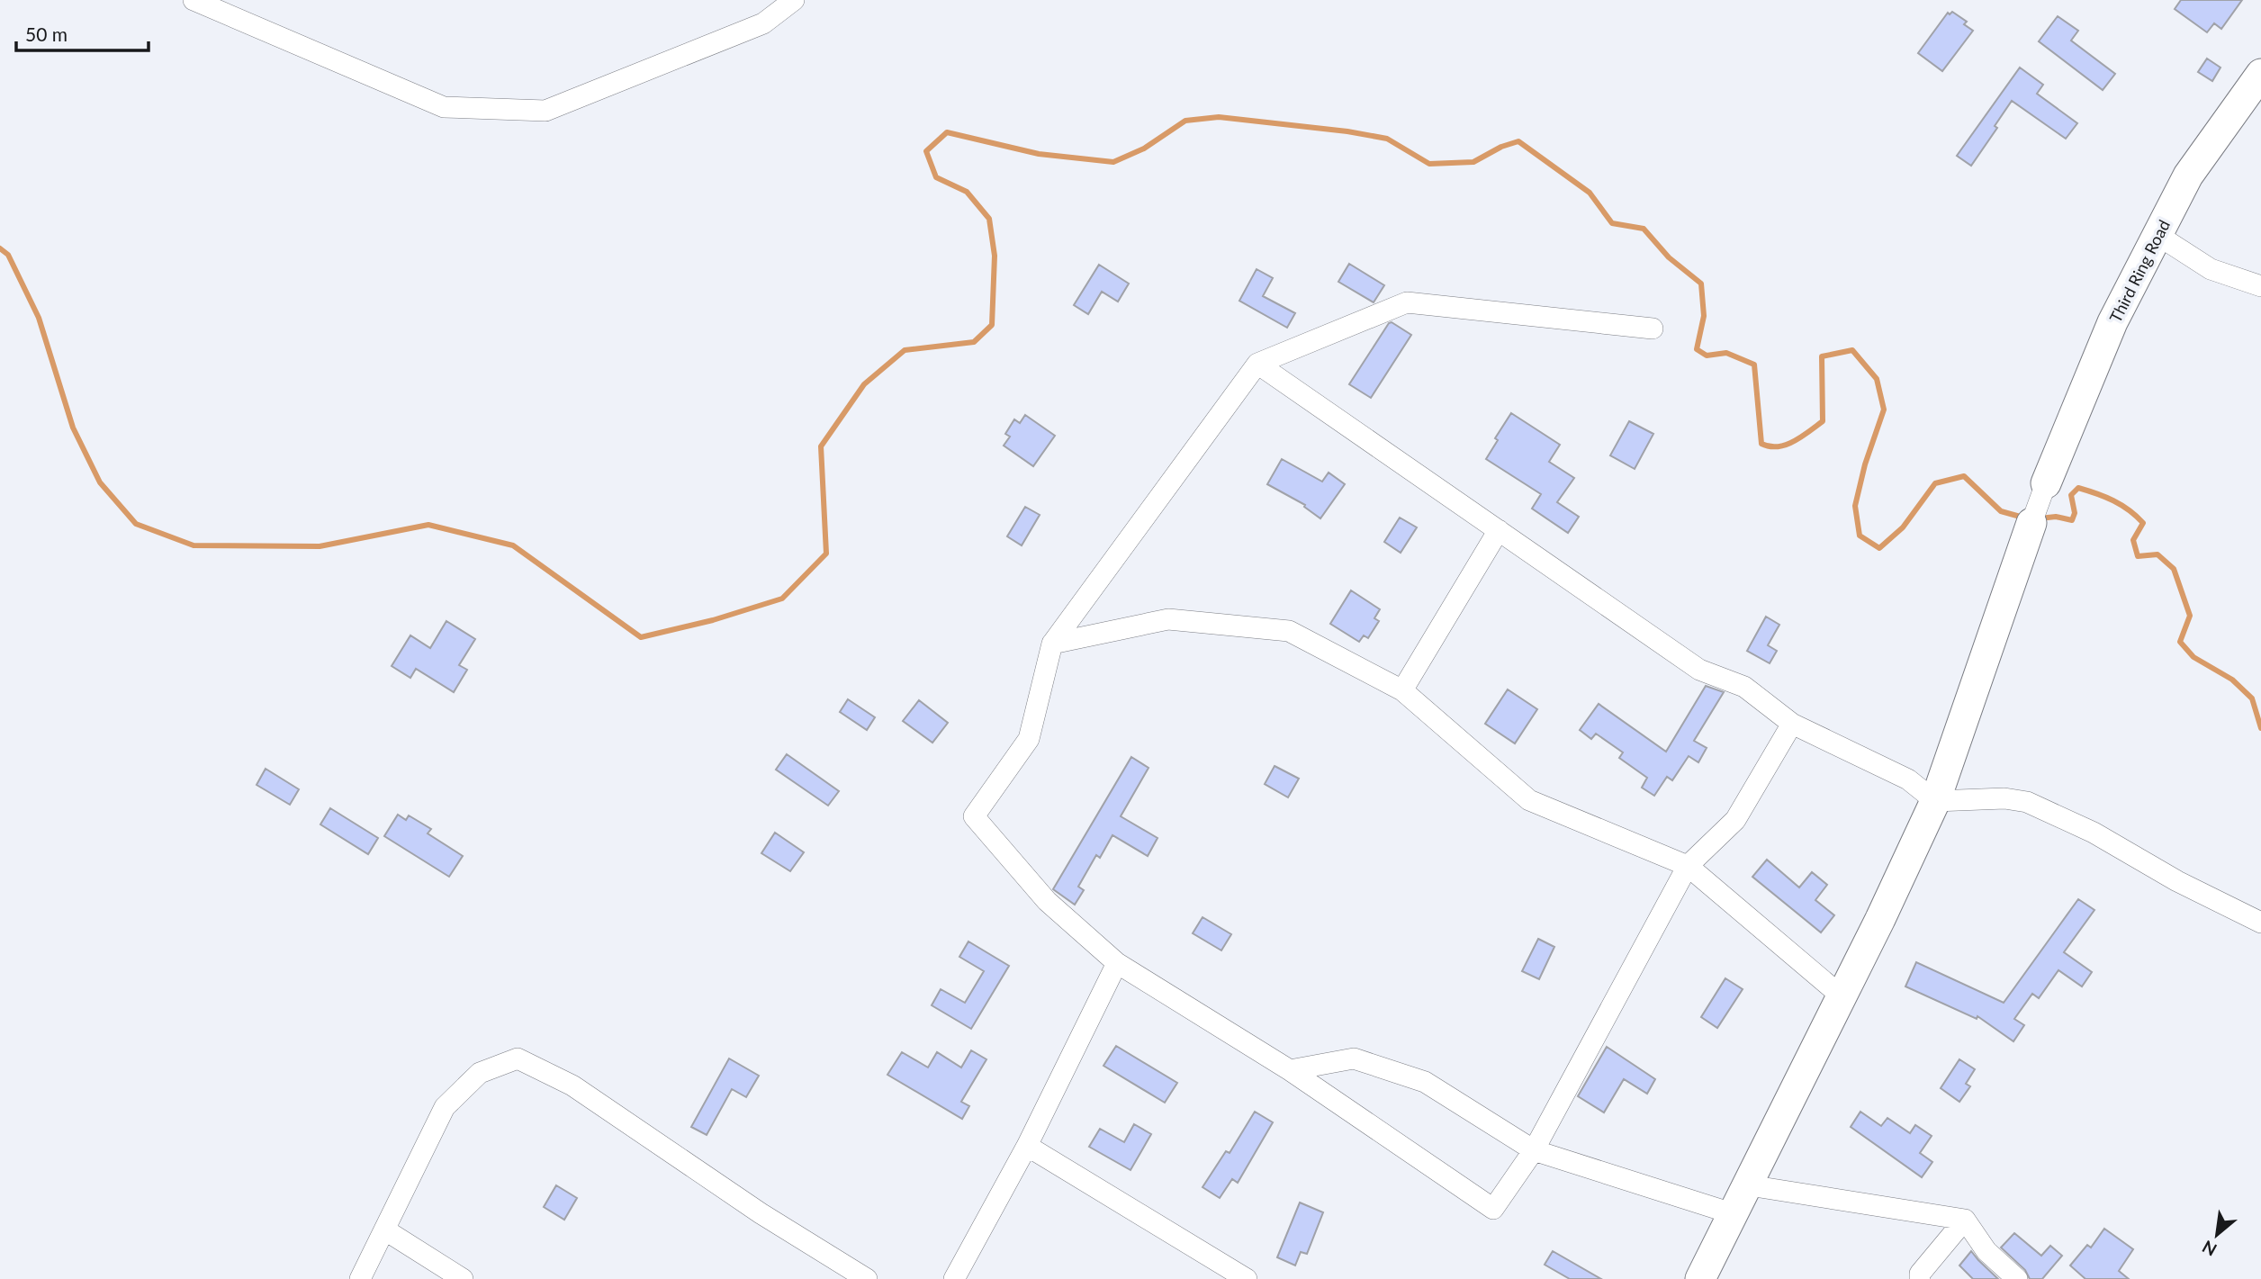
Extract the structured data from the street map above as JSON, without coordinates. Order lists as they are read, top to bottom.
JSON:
{
  "streets": {
    "street": ["Third Ring Road"]
  },
  "scale_bar": "50 m",
  "north": "bottom left"
}
